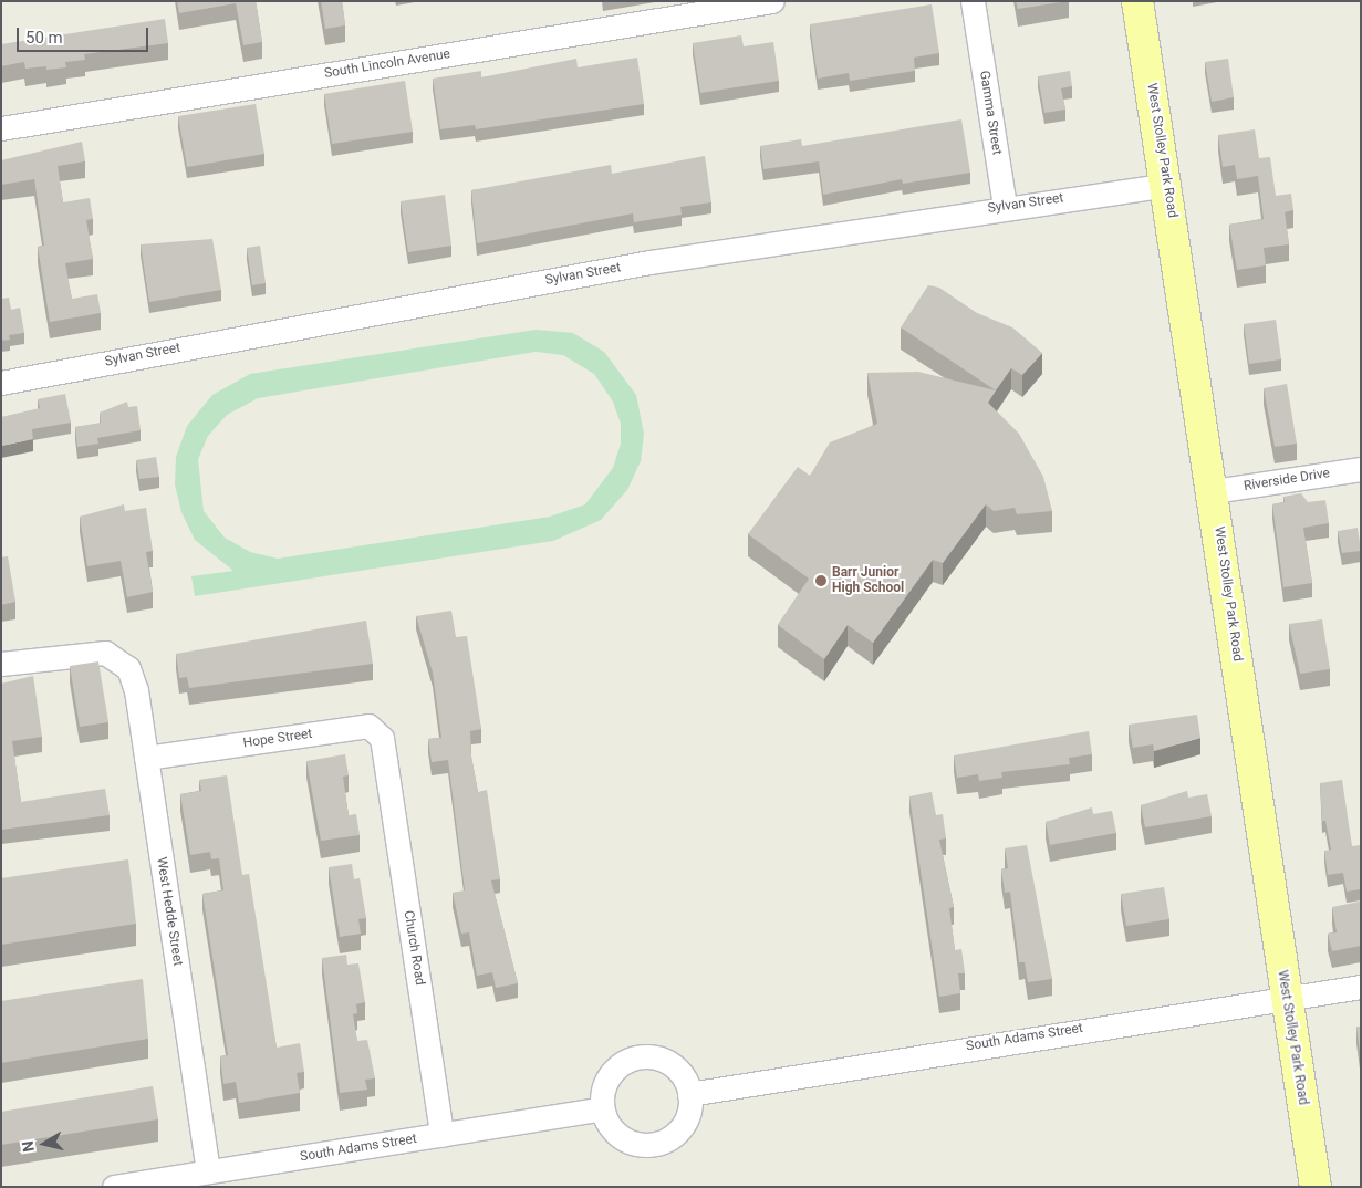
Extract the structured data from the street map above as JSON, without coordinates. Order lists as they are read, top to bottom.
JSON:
{
  "streets": {
    "main road": ["West Stolley Park Road"],
    "street": [
      "South Lincoln Avenue",
      "Gamma Street",
      "Sylvan Street",
      "Riverside Drive",
      "Hope Street",
      "West Hedde Street",
      "Church Road",
      "South Adams Street"
    ]
  },
  "crossings": [
    ["Gamma Street", "Sylvan Street"],
    ["West Stolley Park Road", "Sylvan Street"],
    ["West Stolley Park Road", "Riverside Drive"],
    ["West Stolley Park Road", "South Adams Street"],
    ["Hope Street", "West Hedde Street"],
    ["Hope Street", "Church Road"],
    ["West Hedde Street", "South Adams Street"],
    ["Church Road", "South Adams Street"]
  ],
  "places": ["Barr Junior High School"],
  "scale_bar": "50 m",
  "north": "left"
}
